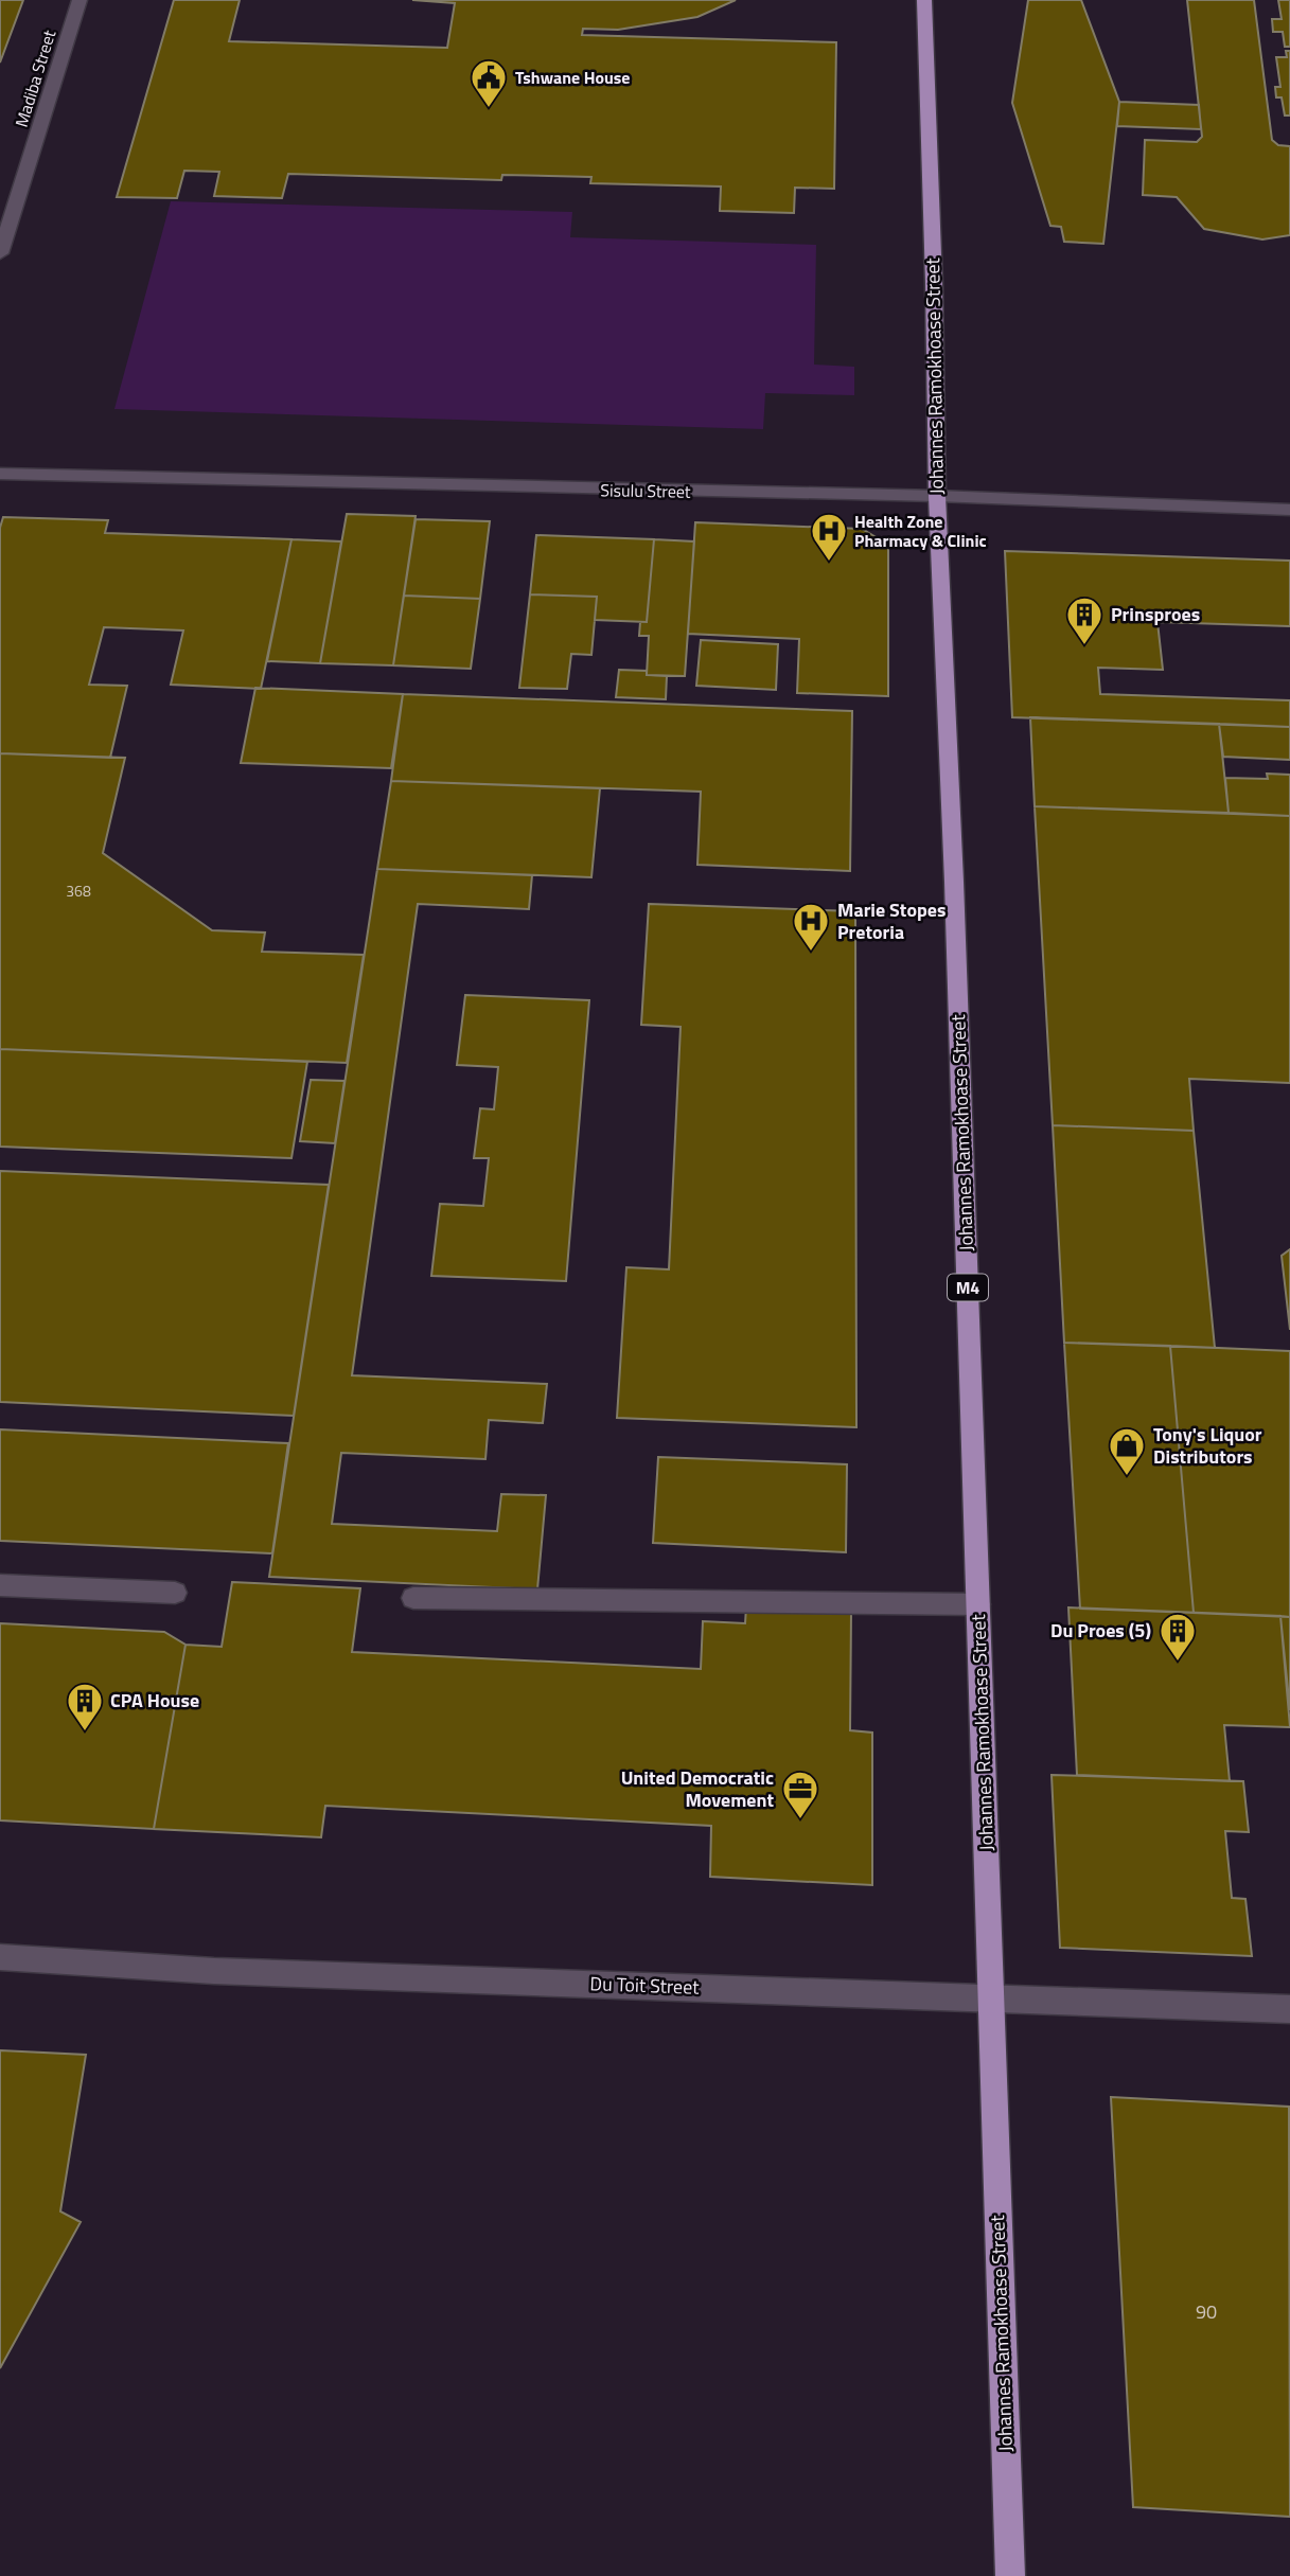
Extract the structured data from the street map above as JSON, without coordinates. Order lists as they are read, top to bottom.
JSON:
{
  "streets": {
    "main road": ["Johannes Ramokhoase Street", "M4"],
    "street": ["Madiba Street", "Sisulu Street", "Du Toit Street"]
  },
  "crossings": [
    ["Johannes Ramokhoase Street", "Sisulu Street"],
    ["Johannes Ramokhoase Street", "Du Toit Street"]
  ],
  "places": {
    "public building": ["Tshwane House"],
    "hospital": ["Health Zone Pharmacy & Clinic", "Marie Stopes Pretoria"],
    "building": ["Prinsproes", "Du Proes (5)", "CPA House"],
    "shop": ["Tony's Liquor Distributors"],
    "office": ["United Democratic Movement"]
  },
  "house_numbers": ["368", "90"]
}
